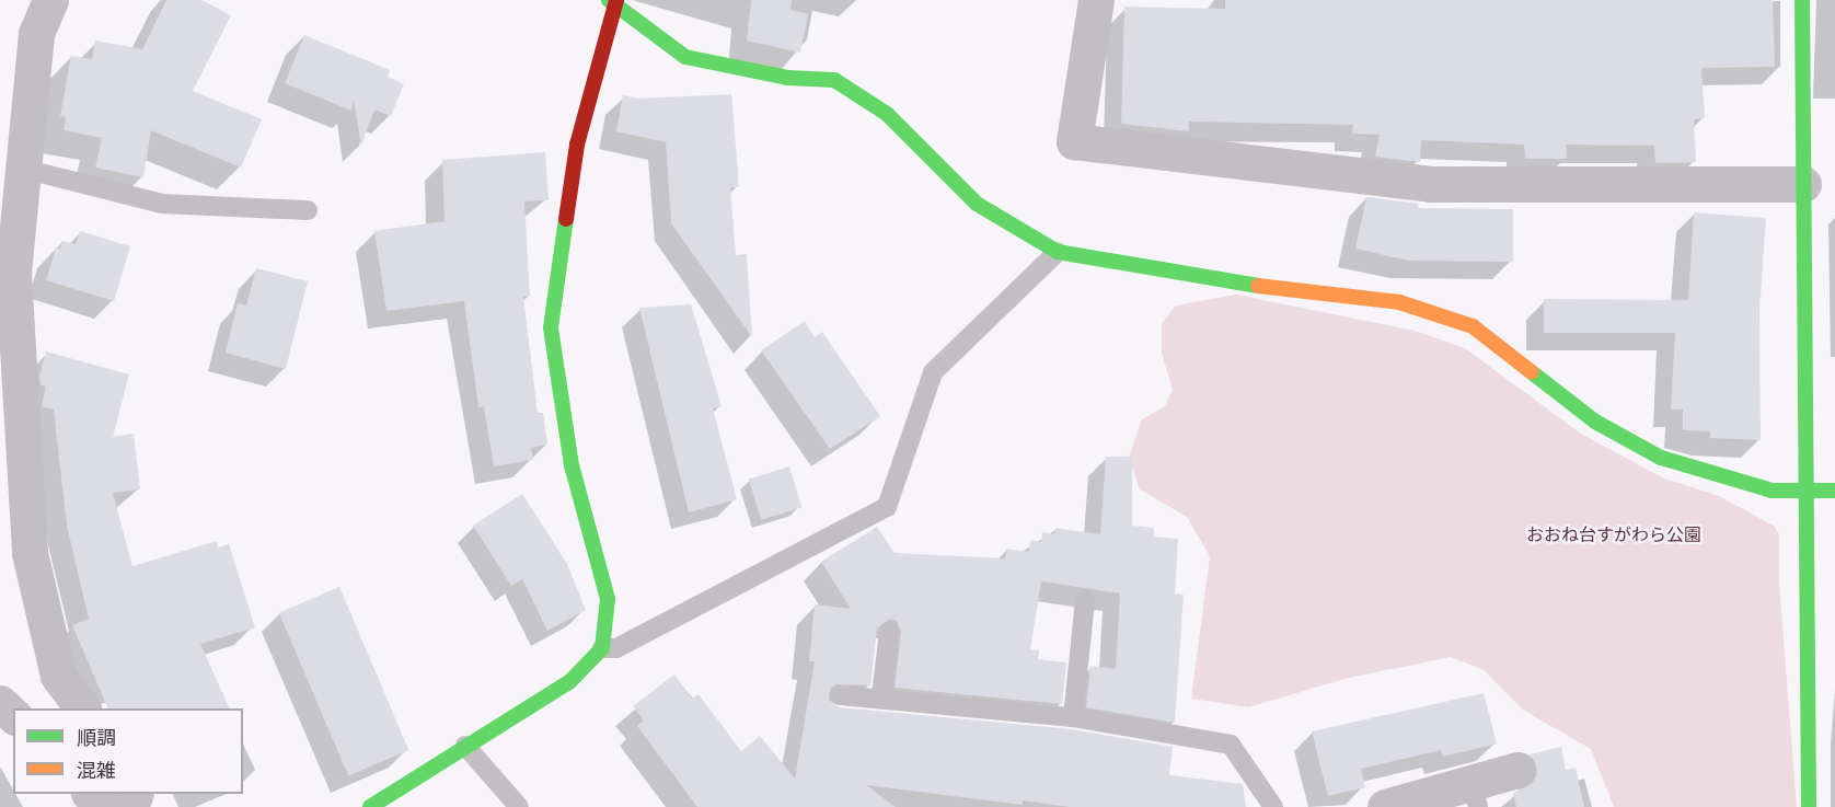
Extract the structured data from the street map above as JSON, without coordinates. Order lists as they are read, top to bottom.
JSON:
{
  "parks": ["おおね台すがわら公園"],
  "legend": ["順調", "混雑"]
}
